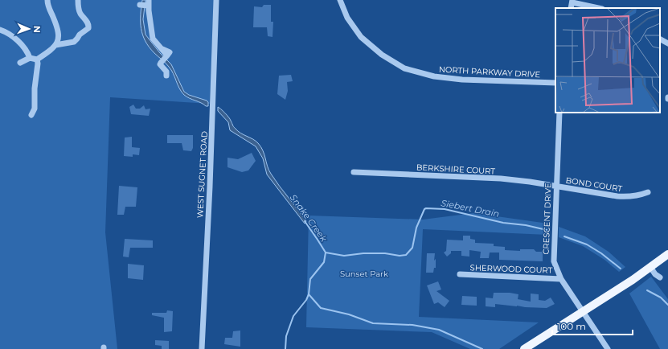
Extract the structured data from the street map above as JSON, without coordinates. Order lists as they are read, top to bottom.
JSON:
{
  "streets": {
    "street": [
      "NORTH PARKWAY DRIVE",
      "BERKSHIRE COURT",
      "WEST SUGNET ROAD",
      "BOND COURT",
      "CRESCENT DRIVE",
      "SHERWOOD COURT"
    ]
  },
  "crossings": [
    ["BERKSHIRE COURT", "BOND COURT"],
    ["BERKSHIRE COURT", "CRESCENT DRIVE"],
    ["BOND COURT", "CRESCENT DRIVE"],
    ["CRESCENT DRIVE", "SHERWOOD COURT"]
  ],
  "water": ["Siebert Drain", "Snake Creek"],
  "parks": ["Sunset Park"],
  "scale_bar": "100 m",
  "north": "right"
}
